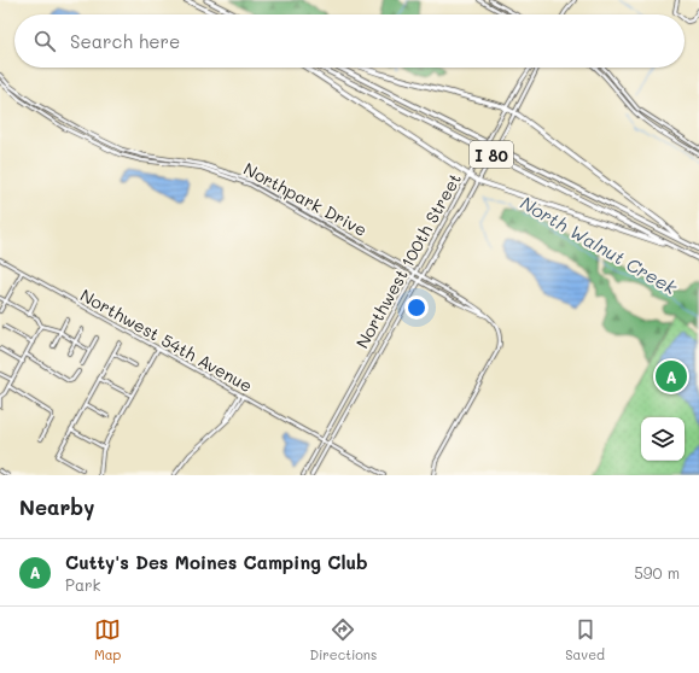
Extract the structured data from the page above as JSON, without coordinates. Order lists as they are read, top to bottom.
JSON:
{
  "streets": {
    "highway": ["I 80"],
    "street": ["Northpark Drive", "Northwest 100th Street", "Northwest 54th Avenue"]
  },
  "crossings": [
    ["Northpark Drive", "Northwest 100th Street"],
    ["Northwest 100th Street", "Northwest 54th Avenue"]
  ],
  "water": ["North Walnut Creek"],
  "page": {
    "search": "Search here",
    "pins": "A",
    "heading": "Nearby",
    "list": [
      {
        "mark": "A",
        "name": "Cutty's Des Moines Camping Club",
        "note": "Park",
        "value": "590 m"
      }
    ],
    "nav": ["Map", "Directions", "Saved"]
  }
}
